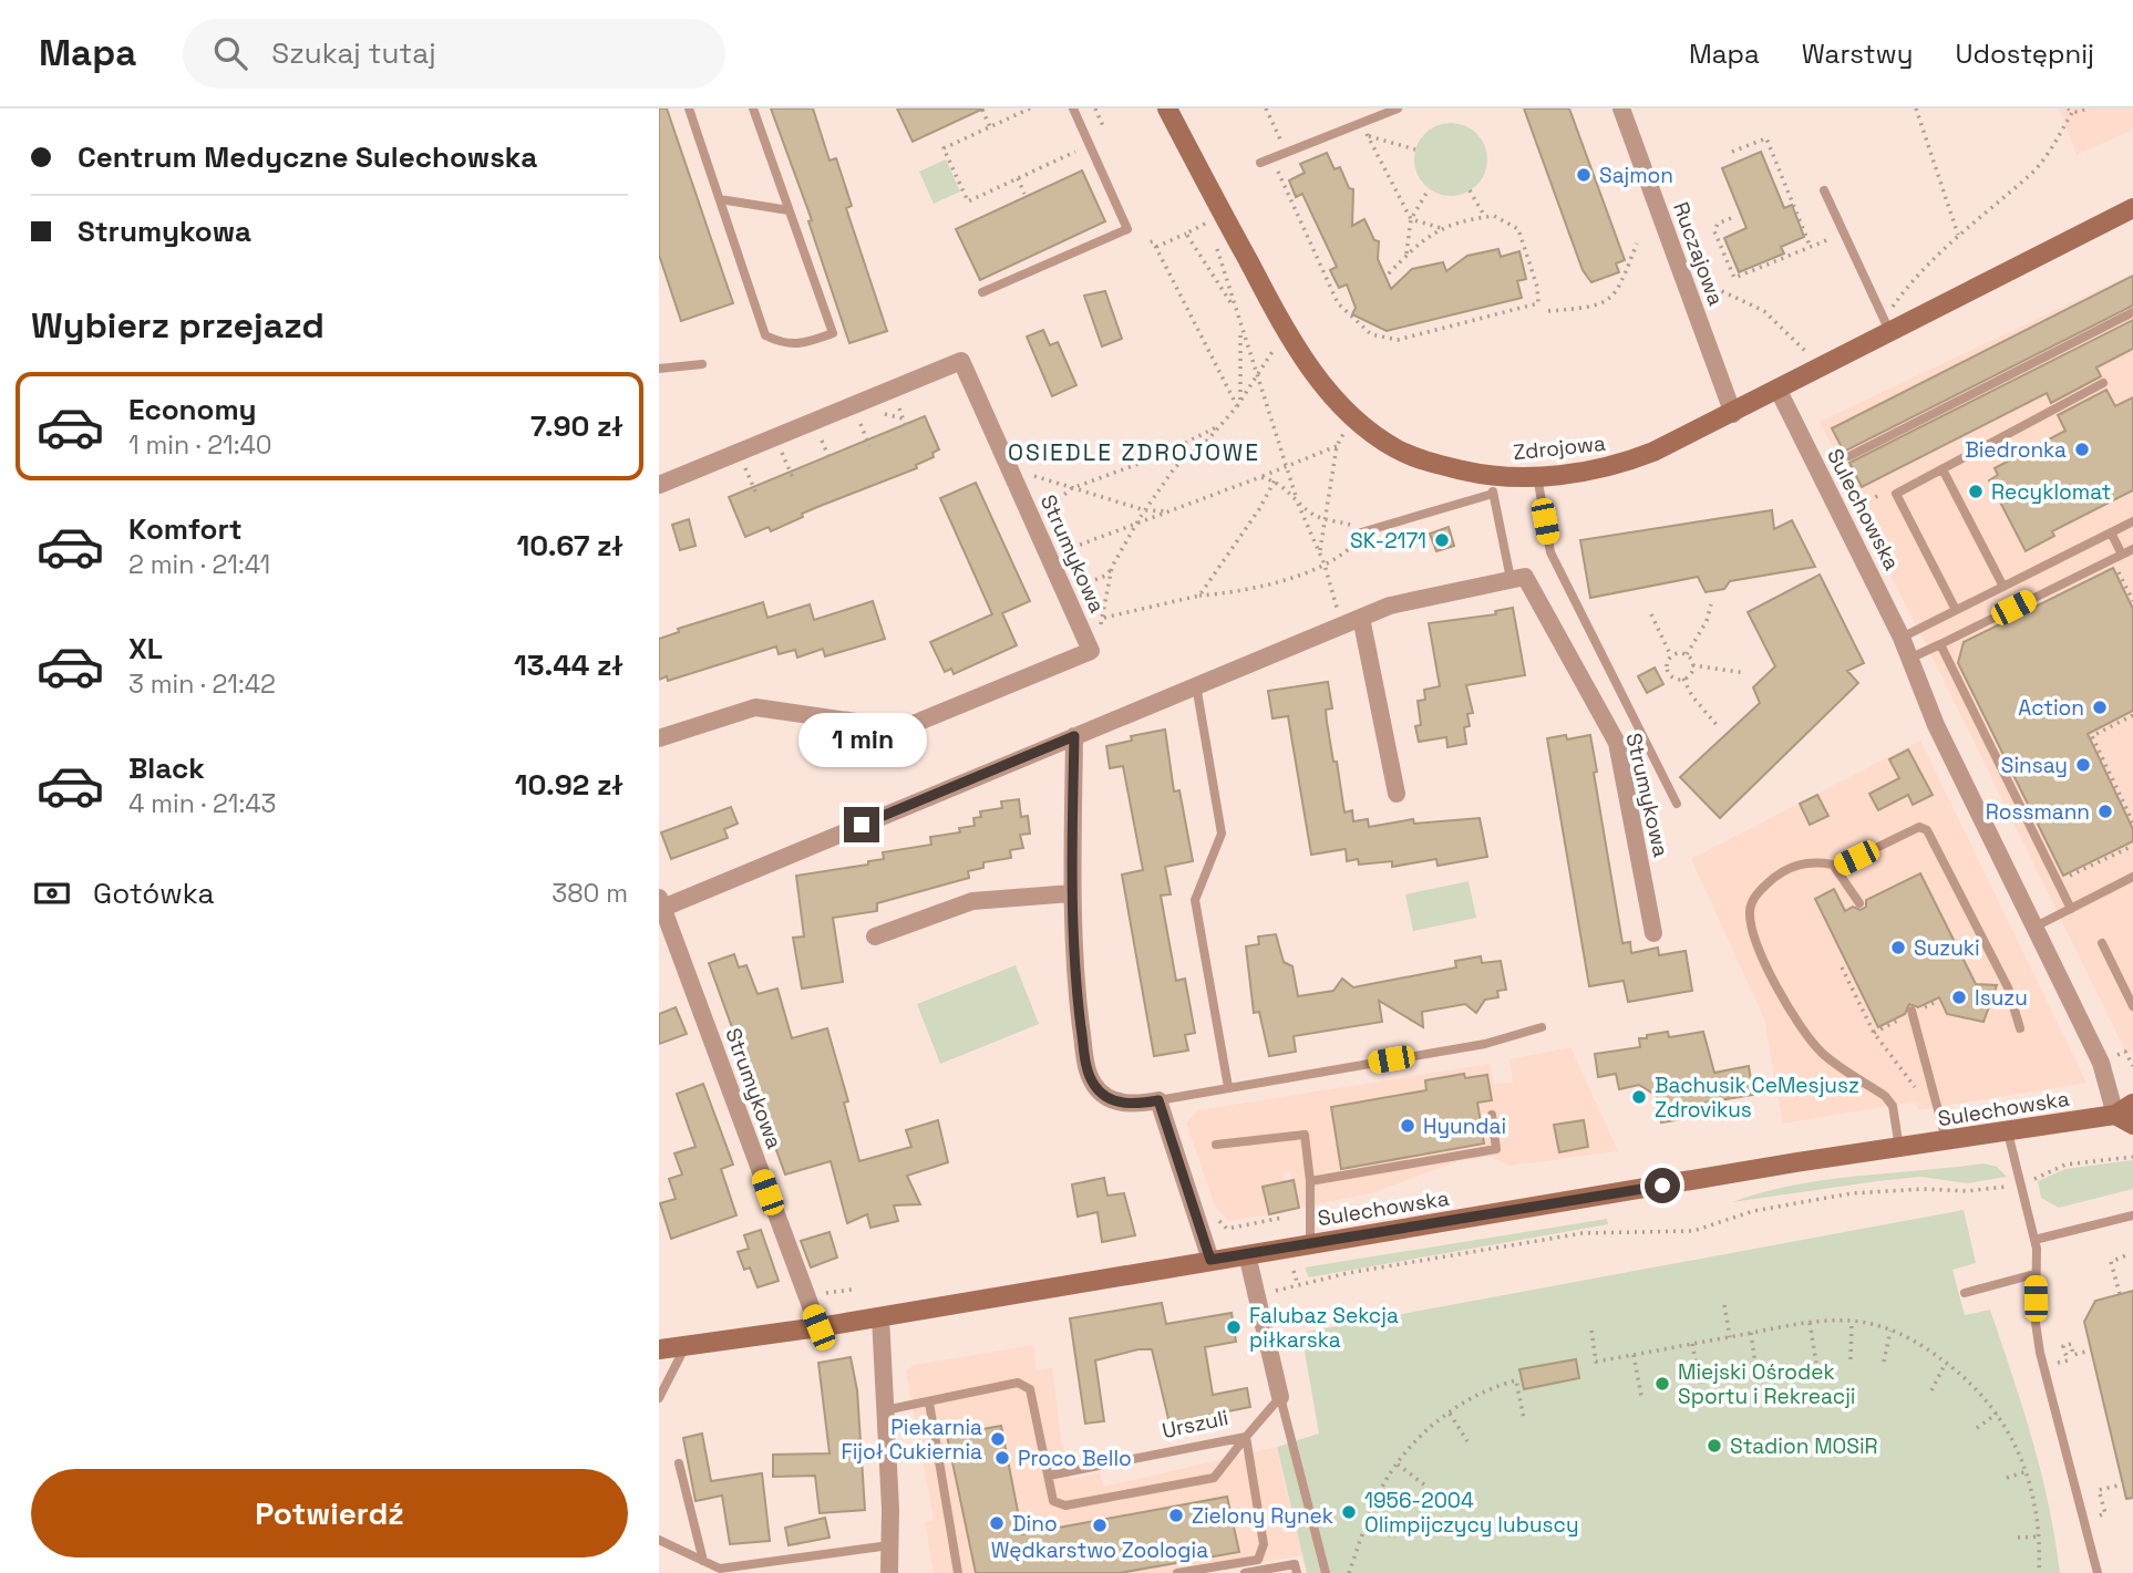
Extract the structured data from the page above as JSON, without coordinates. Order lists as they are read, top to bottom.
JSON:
{
  "streets": {
    "street": [
      "Ruczajowa",
      "Zdrojowa",
      "Sulechowska",
      "Strumykowa"
    ],
    "lane": ["Urszuli"]
  },
  "crossings": [
    ["Ruczajowa", "Zdrojowa"],
    ["Zdrojowa", "Sulechowska"],
    ["Sulechowska", "Strumykowa"]
  ],
  "districts": ["OSIEDLE ZDROJOWE"],
  "places": [
    "Sajmon",
    "Biedronka",
    "Recyklomat",
    "SK-2171",
    "Action",
    "Sinsay",
    "Rossmann",
    "Suzuki",
    "Isuzu",
    "Bachusik CeMesjusz Zdrovikus",
    "Hyundai",
    "Falubaz Sekcja piłkarska",
    "Miejski Ośrodek Sportu i Rekreacji",
    "Piekarnia Fijoł Cukiernia",
    "Stadion MOSiR",
    "Proco Bello",
    "1956-2004 Olimpijczycy lubuscy",
    "Zielony Rynek",
    "Dino",
    "Wędkarstwo Zoologia"
  ],
  "page": {
    "header": "Mapa",
    "search": "Szukaj tutaj",
    "nav": ["Mapa", "Warstwy", "Udostępnij"],
    "banner": ["Centrum Medyczne Sulechowska", "Strumykowa"],
    "heading": "Wybierz przejazd",
    "list": [
      {
        "name": "Economy",
        "note": "1 min · 21:40",
        "value": "7.90 zł"
      },
      {
        "name": "Komfort",
        "note": "2 min · 21:41",
        "value": "10.67 zł"
      },
      {
        "name": "XL",
        "note": "3 min · 21:42",
        "value": "13.44 zł"
      },
      {
        "name": "Black",
        "note": "4 min · 21:43",
        "value": "10.92 zł"
      }
    ],
    "bubble": "1 min",
    "pay": ["Gotówka", "380 m"],
    "buttons": "Potwierdź"
  }
}
